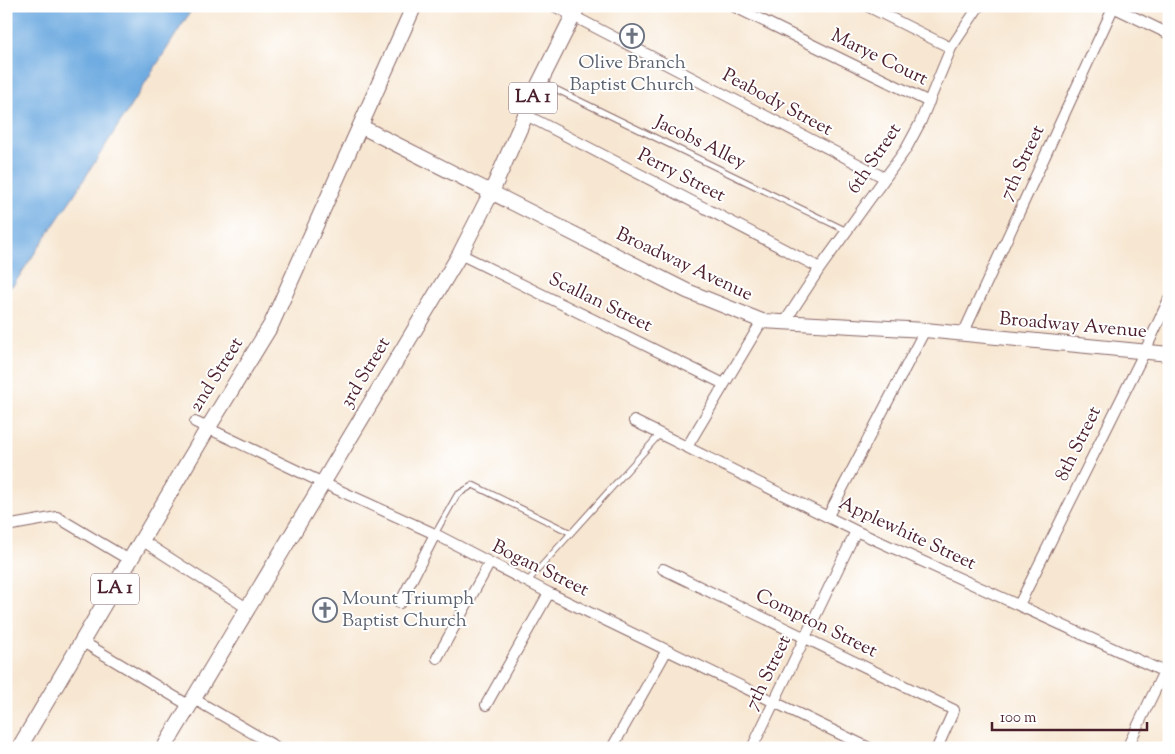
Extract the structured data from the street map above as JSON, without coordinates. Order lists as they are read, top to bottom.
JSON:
{
  "streets": {
    "main road": [
      "LA 1",
      "Broadway Avenue",
      "3rd Street",
      "2nd Street"
    ],
    "street": [
      "Marye Court",
      "Peabody Street",
      "6th Street",
      "7th Street",
      "Perry Street",
      "Scallan Street",
      "8th Street",
      "Applewhite Street",
      "Bogan Street",
      "Compton Street"
    ],
    "lane": ["Jacobs Alley"]
  },
  "crossings": [
    ["Marye Court", "6th Street"],
    ["Peabody Street", "6th Street"],
    ["Peabody Street", "3rd Street"],
    ["Jacobs Alley", "6th Street"],
    ["Jacobs Alley", "3rd Street"],
    ["6th Street", "Perry Street"],
    ["6th Street", "Broadway Avenue"],
    ["7th Street", "Broadway Avenue"],
    ["7th Street", "Applewhite Street"],
    ["7th Street", "Bogan Street"],
    ["7th Street", "Compton Street"],
    ["Perry Street", "3rd Street"],
    ["Broadway Avenue", "3rd Street"],
    ["Broadway Avenue", "2nd Street"],
    ["Broadway Avenue", "8th Street"],
    ["Scallan Street", "3rd Street"],
    ["3rd Street", "Bogan Street"],
    ["2nd Street", "Bogan Street"],
    ["8th Street", "Applewhite Street"]
  ],
  "places": {
    "church": ["Olive Branch Baptist Church", "Mount Triumph Baptist Church"]
  },
  "scale_bar": "100 m"
}
